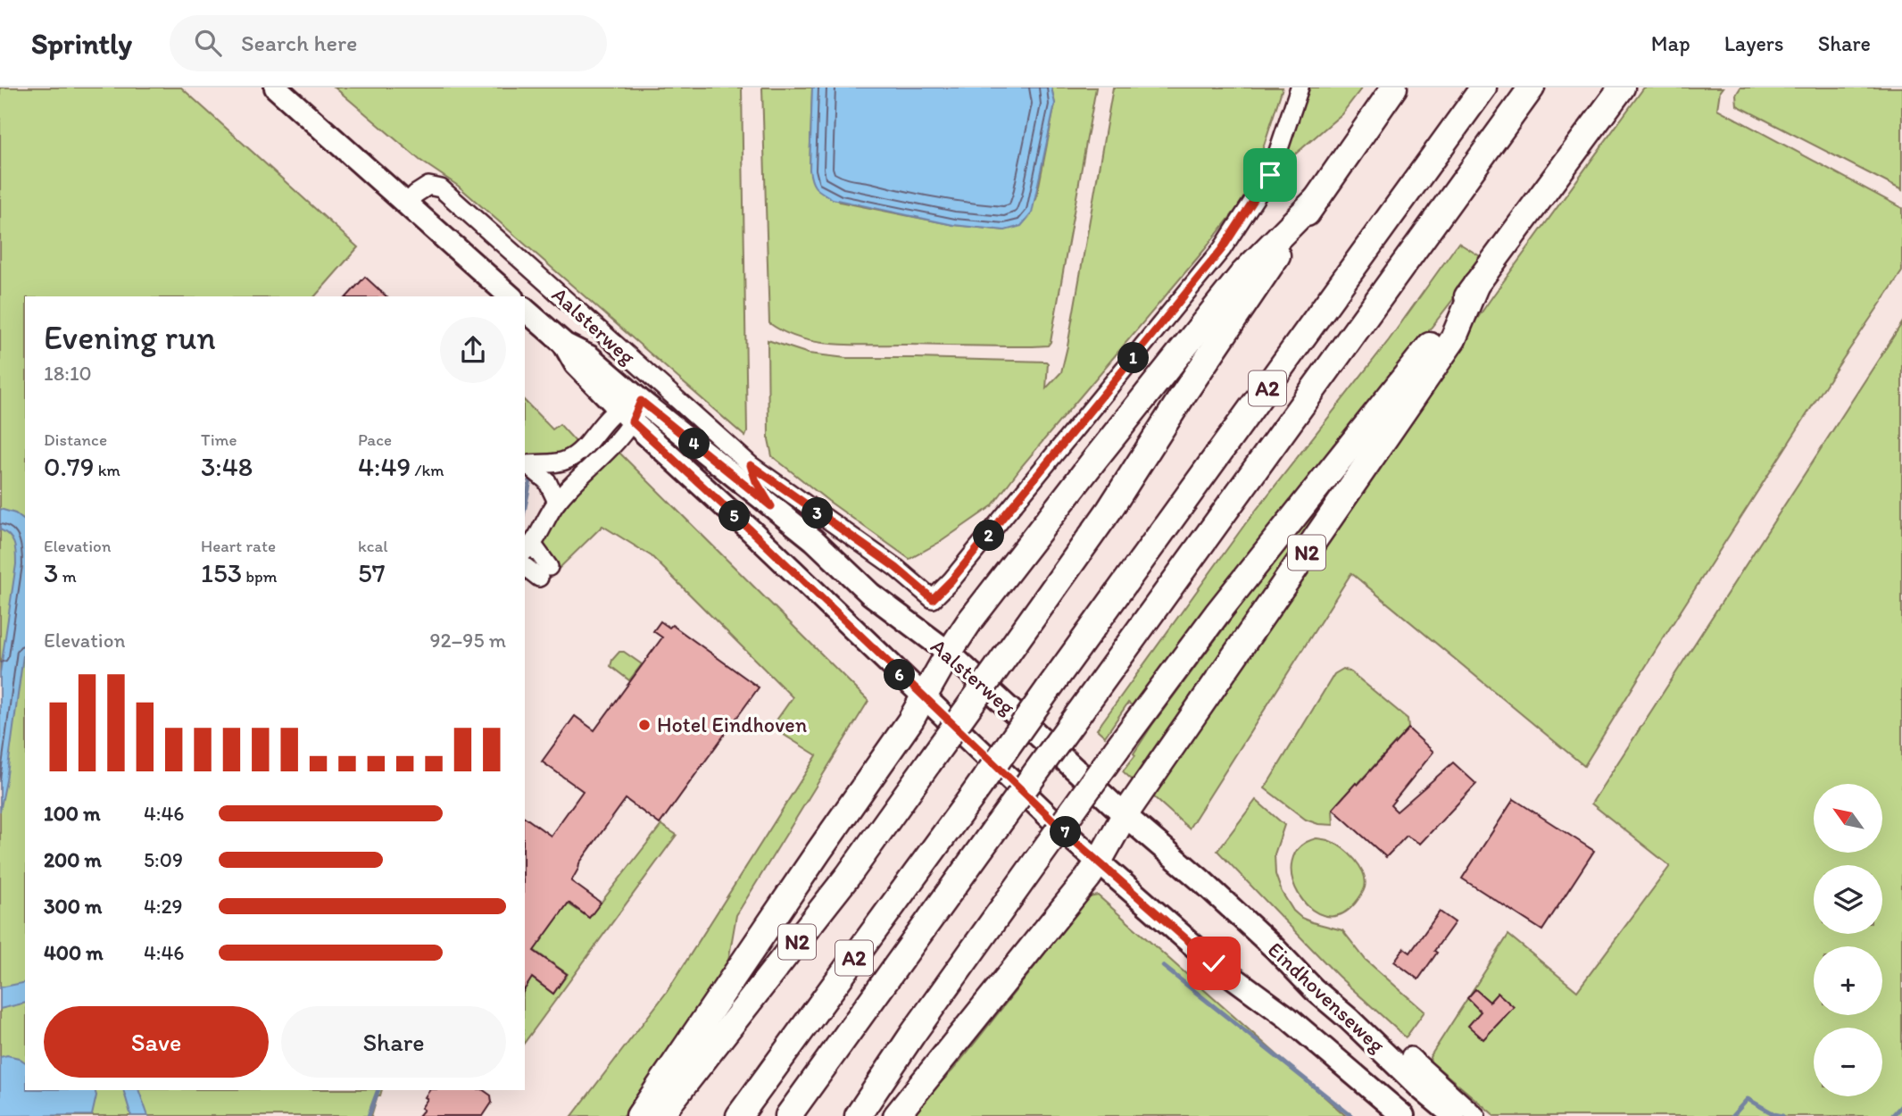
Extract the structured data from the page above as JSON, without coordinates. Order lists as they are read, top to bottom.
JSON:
{
  "streets": {
    "highway": ["A2", "N2"],
    "main road": ["Aalsterweg", "Eindhovenseweg"]
  },
  "crossings": [
    ["Aalsterweg", "N2"],
    ["Aalsterweg", "Eindhovenseweg"]
  ],
  "places": ["Hotel Eindhoven"],
  "north": "top left",
  "page": {
    "header": "Sprintly",
    "search": "Search here",
    "nav": ["Map", "Layers", "Share"],
    "heading": ["Evening run", "18:10"],
    "pins": [
      "1",
      "4",
      "3",
      "5",
      "2",
      "6",
      "7"
    ],
    "stats": [
      ["Distance", "0.79 km"],
      ["Time", "3:48"],
      ["Pace", "4:49 /km"],
      ["Elevation", "3 m"],
      ["Heart rate", "153 bpm"],
      ["kcal", "57"]
    ],
    "chart": ["Elevation", "92–95 m"],
    "map_buttons": ["+", "−"],
    "list": [
      {
        "name": "100 m",
        "note": "4:46"
      },
      {
        "name": "200 m",
        "note": "5:09"
      },
      {
        "name": "300 m",
        "note": "4:29"
      },
      {
        "name": "400 m",
        "note": "4:46"
      }
    ],
    "buttons": ["Save", "Share"]
  }
}
